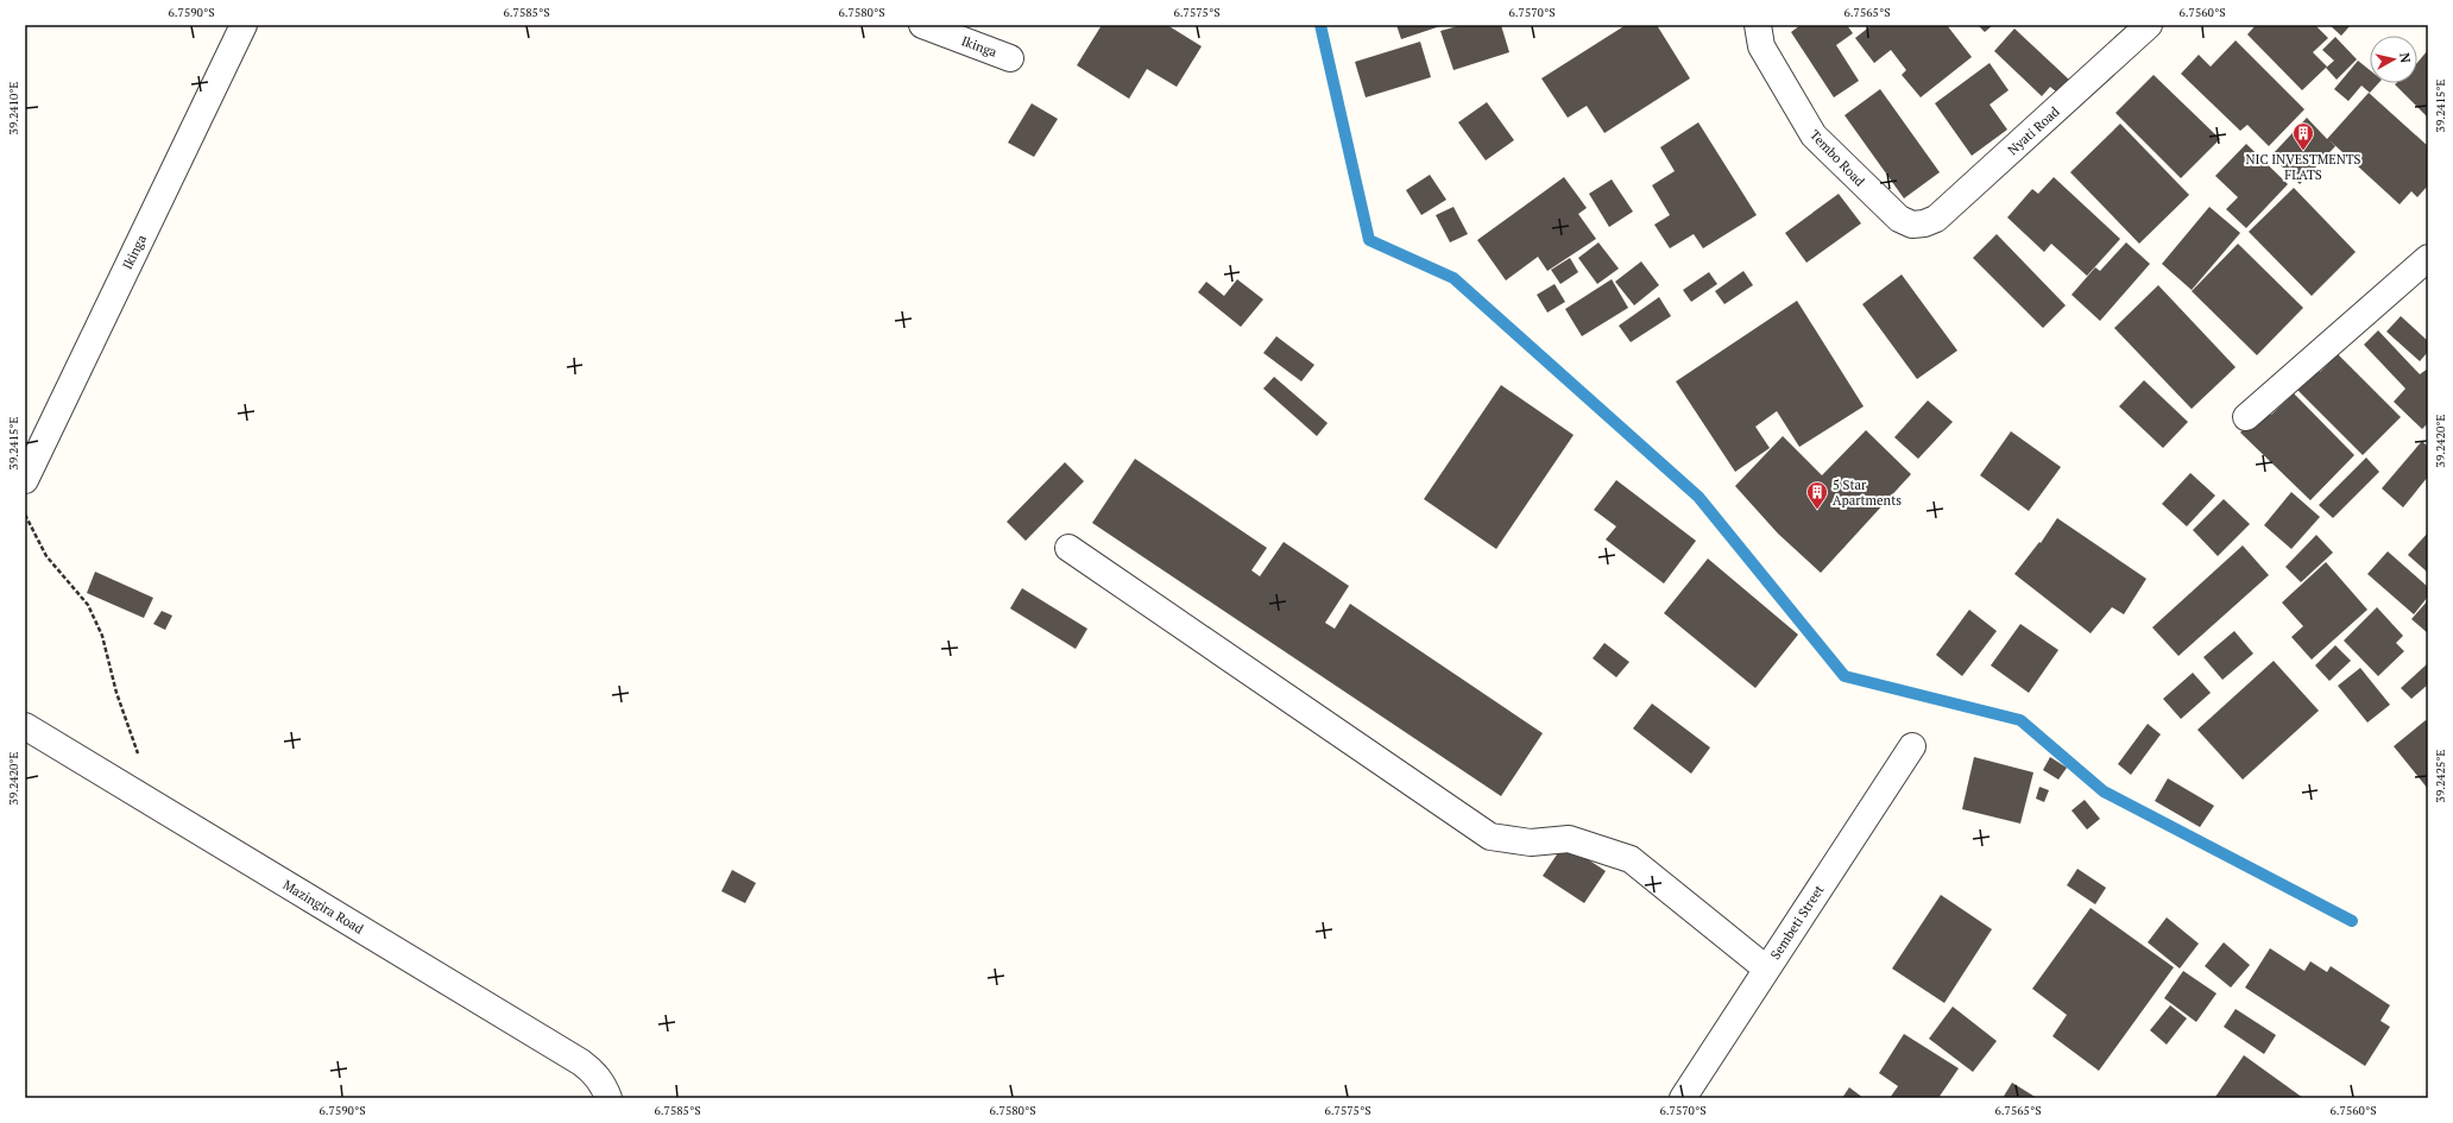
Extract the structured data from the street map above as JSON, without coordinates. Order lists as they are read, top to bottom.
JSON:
{
  "streets": {
    "street": [
      "Ikinga",
      "Nyati Road",
      "Tembo Road",
      "Mazingira Road",
      "Sembeti Street"
    ]
  },
  "crossings": [
    ["Nyati Road", "Tembo Road"]
  ],
  "places": {
    "building": ["NIC INVESTMENTS FLATS", "5 Star Apartments"]
  },
  "north": "right",
  "coordinates": [
    "6.7590°S",
    "6.7585°S",
    "6.7580°S",
    "6.7575°S",
    "6.7570°S",
    "6.7565°S",
    "6.7560°S",
    "39.2415°E",
    "39.2410°E",
    "39.2420°E",
    "39.2425°E"
  ]
}
